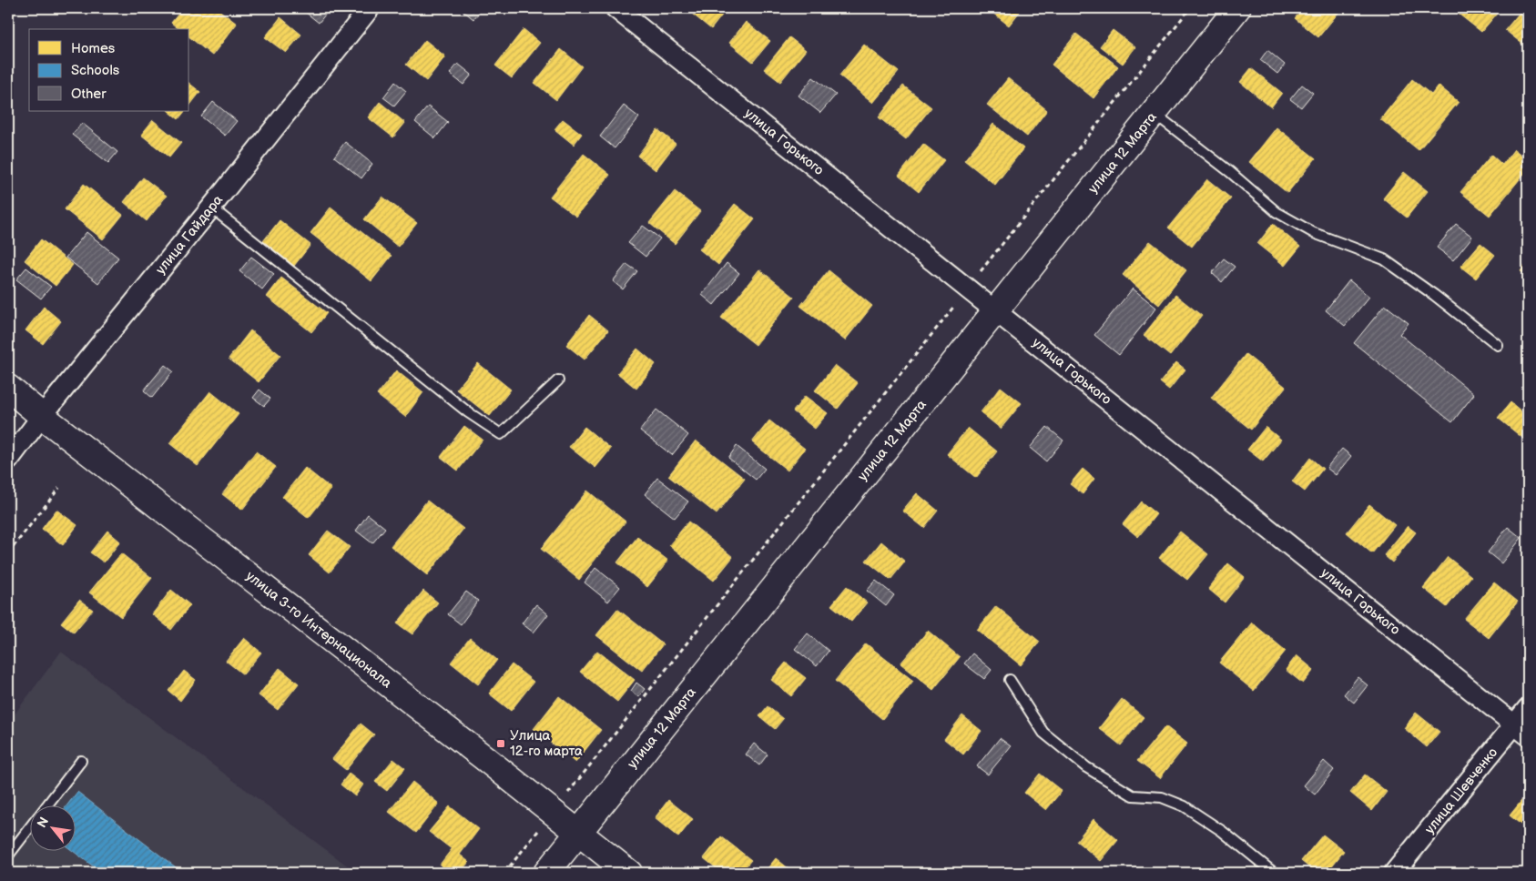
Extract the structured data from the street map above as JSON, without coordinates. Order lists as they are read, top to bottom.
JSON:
{
  "streets": {
    "street": [
      "улица Горького",
      "улица 12 Марта",
      "улица Гайдара",
      "улица 3-го Интернационала",
      "улица Шевченко"
    ]
  },
  "crossings": [
    ["улица Горького", "улица 12 Марта"],
    ["улица Горького", "улица Шевченко"],
    ["улица 12 Марта", "улица 3-го Интернационала"],
    ["улица Гайдара", "улица 3-го Интернационала"]
  ],
  "places": {
    "transit": ["Улица 12-го марта"]
  },
  "legend": ["Homes", "Schools", "Other"],
  "north": "top left"
}
